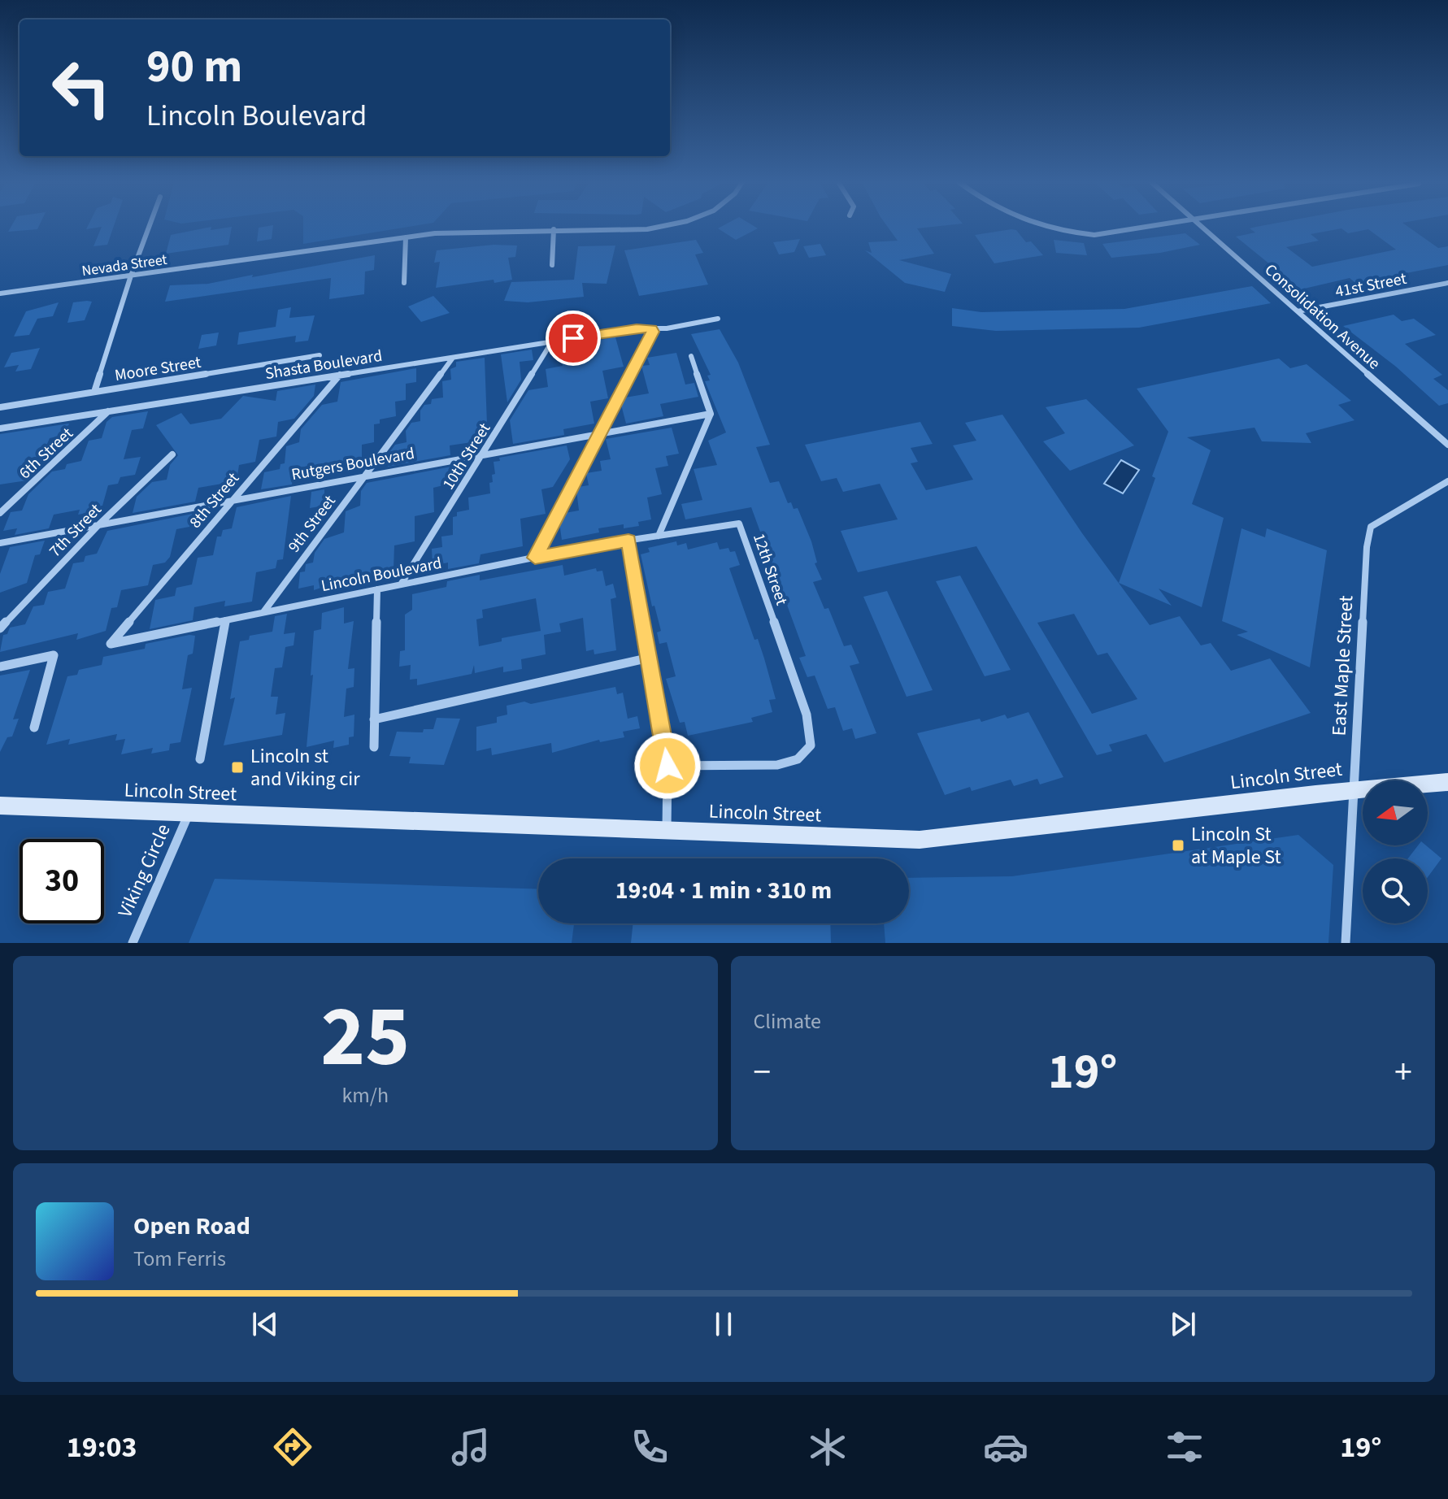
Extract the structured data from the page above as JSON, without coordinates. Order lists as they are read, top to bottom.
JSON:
{
  "streets": {
    "street": [
      "Nevada Street",
      "41st Street",
      "Consolidation Avenue",
      "Shasta Boulevard",
      "Moore Street",
      "6th Street",
      "10th Street",
      "Rutgers Boulevard",
      "8th Street",
      "9th Street",
      "7th Street",
      "12th Street",
      "Lincoln Boulevard",
      "East Maple Street",
      "Lincoln Street",
      "Viking Circle"
    ]
  },
  "crossings": [
    ["41st Street", "Consolidation Avenue"],
    ["Shasta Boulevard", "6th Street"],
    ["Shasta Boulevard", "10th Street"],
    ["Shasta Boulevard", "8th Street"],
    ["Shasta Boulevard", "9th Street"],
    ["10th Street", "Rutgers Boulevard"],
    ["10th Street", "Lincoln Boulevard"],
    ["Rutgers Boulevard", "8th Street"],
    ["Rutgers Boulevard", "9th Street"],
    ["Rutgers Boulevard", "7th Street"],
    ["8th Street", "Lincoln Boulevard"],
    ["9th Street", "Lincoln Boulevard"],
    ["12th Street", "Lincoln Boulevard"],
    ["East Maple Street", "Lincoln Street"],
    ["Lincoln Street", "Viking Circle"]
  ],
  "places": {
    "transit": ["Lincoln st and Viking cir", "Lincoln St at Maple St"]
  },
  "north": "left",
  "page": {
    "turn": ["90 m", "Lincoln Boulevard"],
    "limit": "30",
    "trip": "19:04 · 1 min · 310 m",
    "tile": [
      ["25", "km/h"],
      "Climate"
    ],
    "heat": ["−", "19°", "+"],
    "song": ["Open Road", "Tom Ferris"],
    "tabs": ["19:03", "19°"]
  }
}
